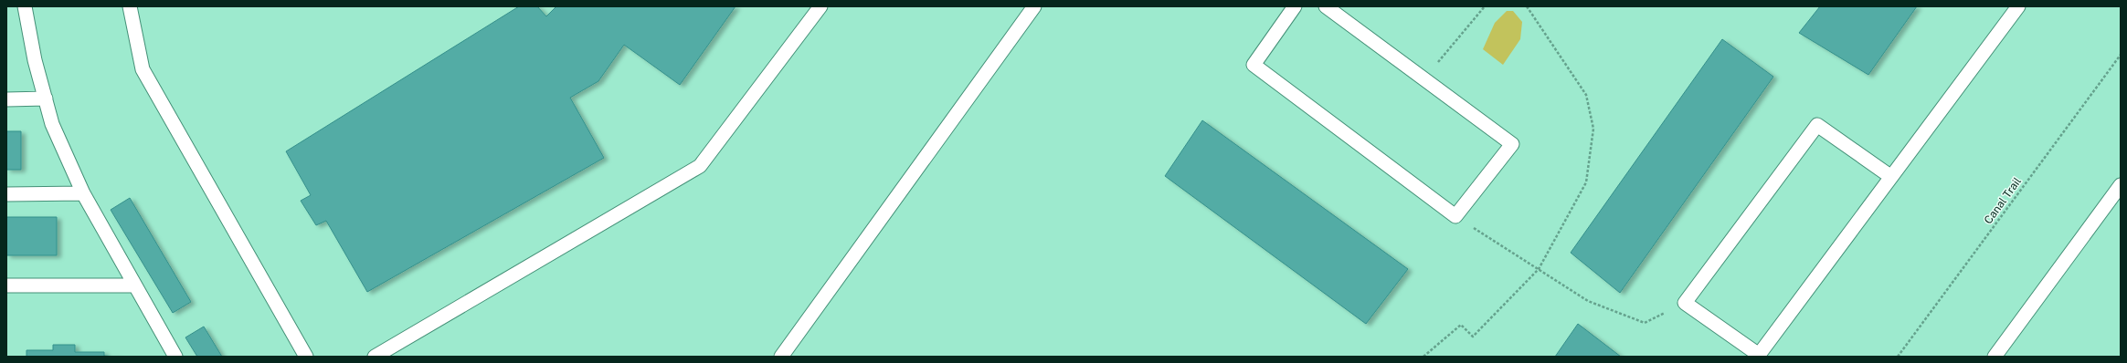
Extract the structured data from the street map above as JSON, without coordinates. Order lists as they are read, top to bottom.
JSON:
{
  "streets": {
    "path": ["Canal Trail"]
  }
}
